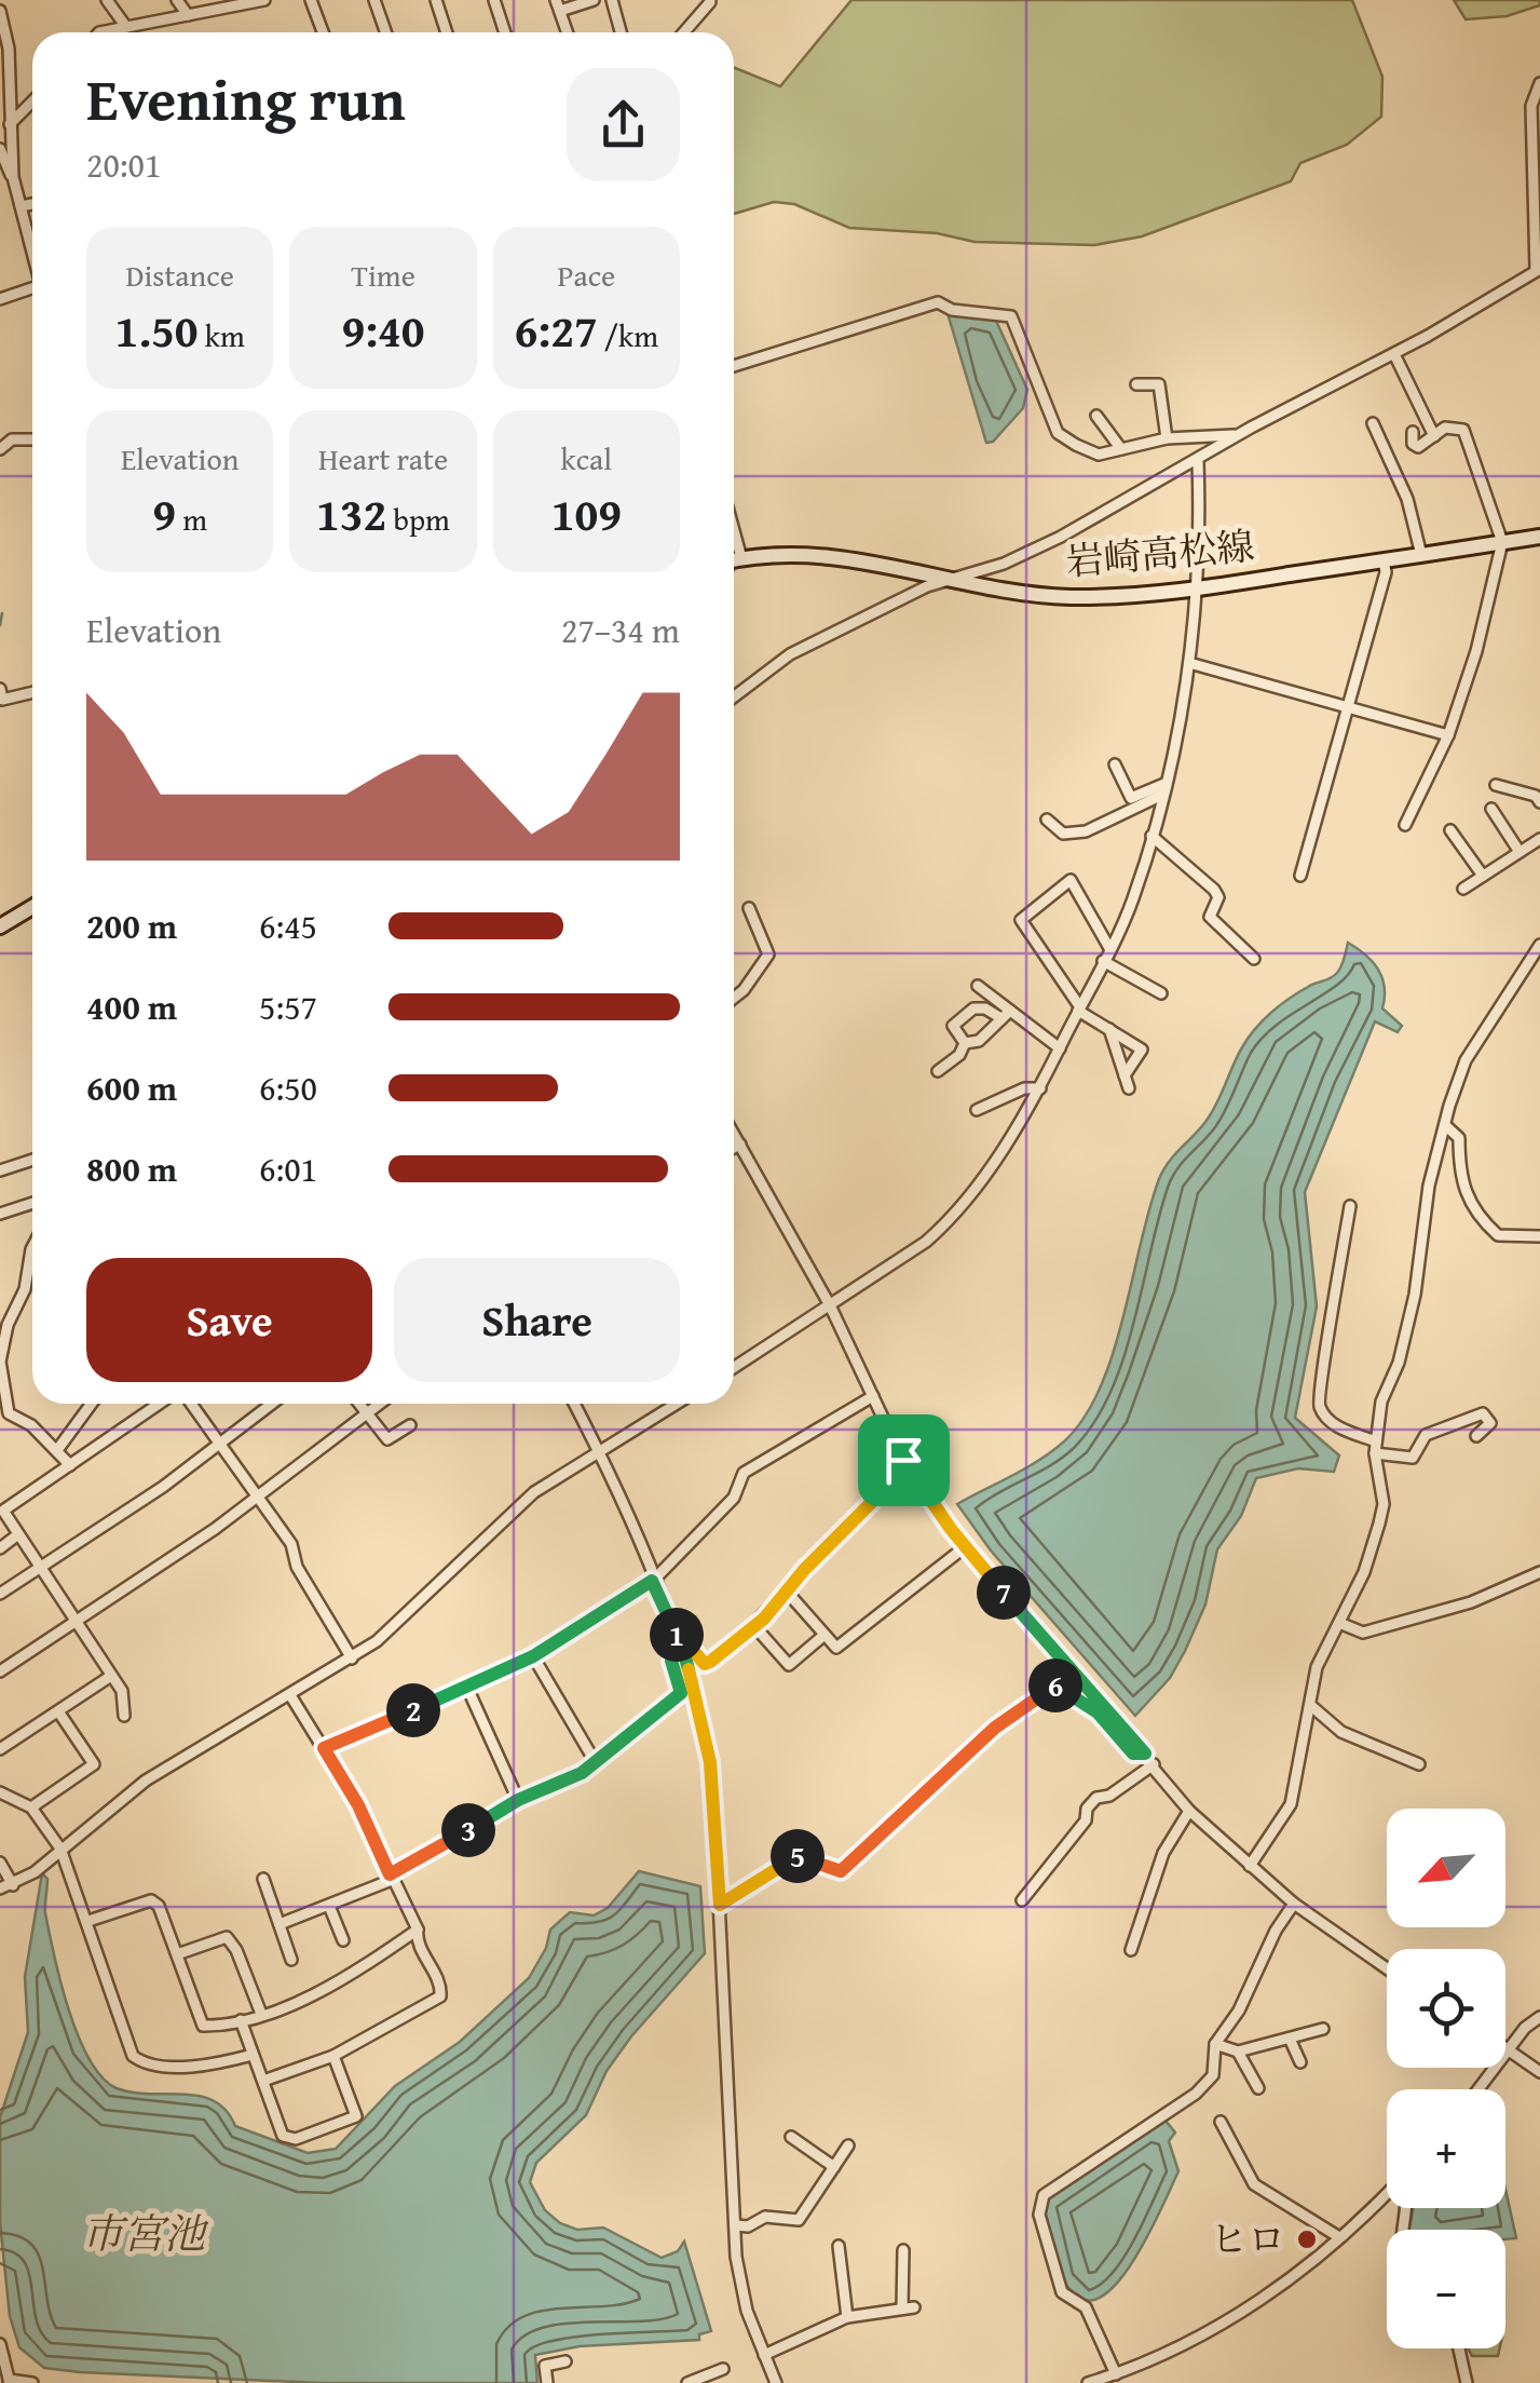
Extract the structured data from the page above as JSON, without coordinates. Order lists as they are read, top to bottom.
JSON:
{
  "streets": {
    "main road": ["岩崎高松線"]
  },
  "water": ["市宮池"],
  "places": ["ヒロ"],
  "north": "bottom left",
  "page": {
    "heading": ["Evening run", "20:01"],
    "stats": [
      ["Distance", "1.50 km"],
      ["Time", "9:40"],
      ["Pace", "6:27 /km"],
      ["Elevation", "9 m"],
      ["Heart rate", "132 bpm"],
      ["kcal", "109"]
    ],
    "chart": ["Elevation", "27–34 m"],
    "list": [
      {
        "name": "200 m",
        "note": "6:45"
      },
      {
        "name": "400 m",
        "note": "5:57"
      },
      {
        "name": "600 m",
        "note": "6:50"
      },
      {
        "name": "800 m",
        "note": "6:01"
      }
    ],
    "buttons": ["Save", "Share"],
    "pins": [
      "7",
      "1",
      "6",
      "2",
      "3",
      "5"
    ],
    "map_buttons": ["+", "−"]
  }
}
